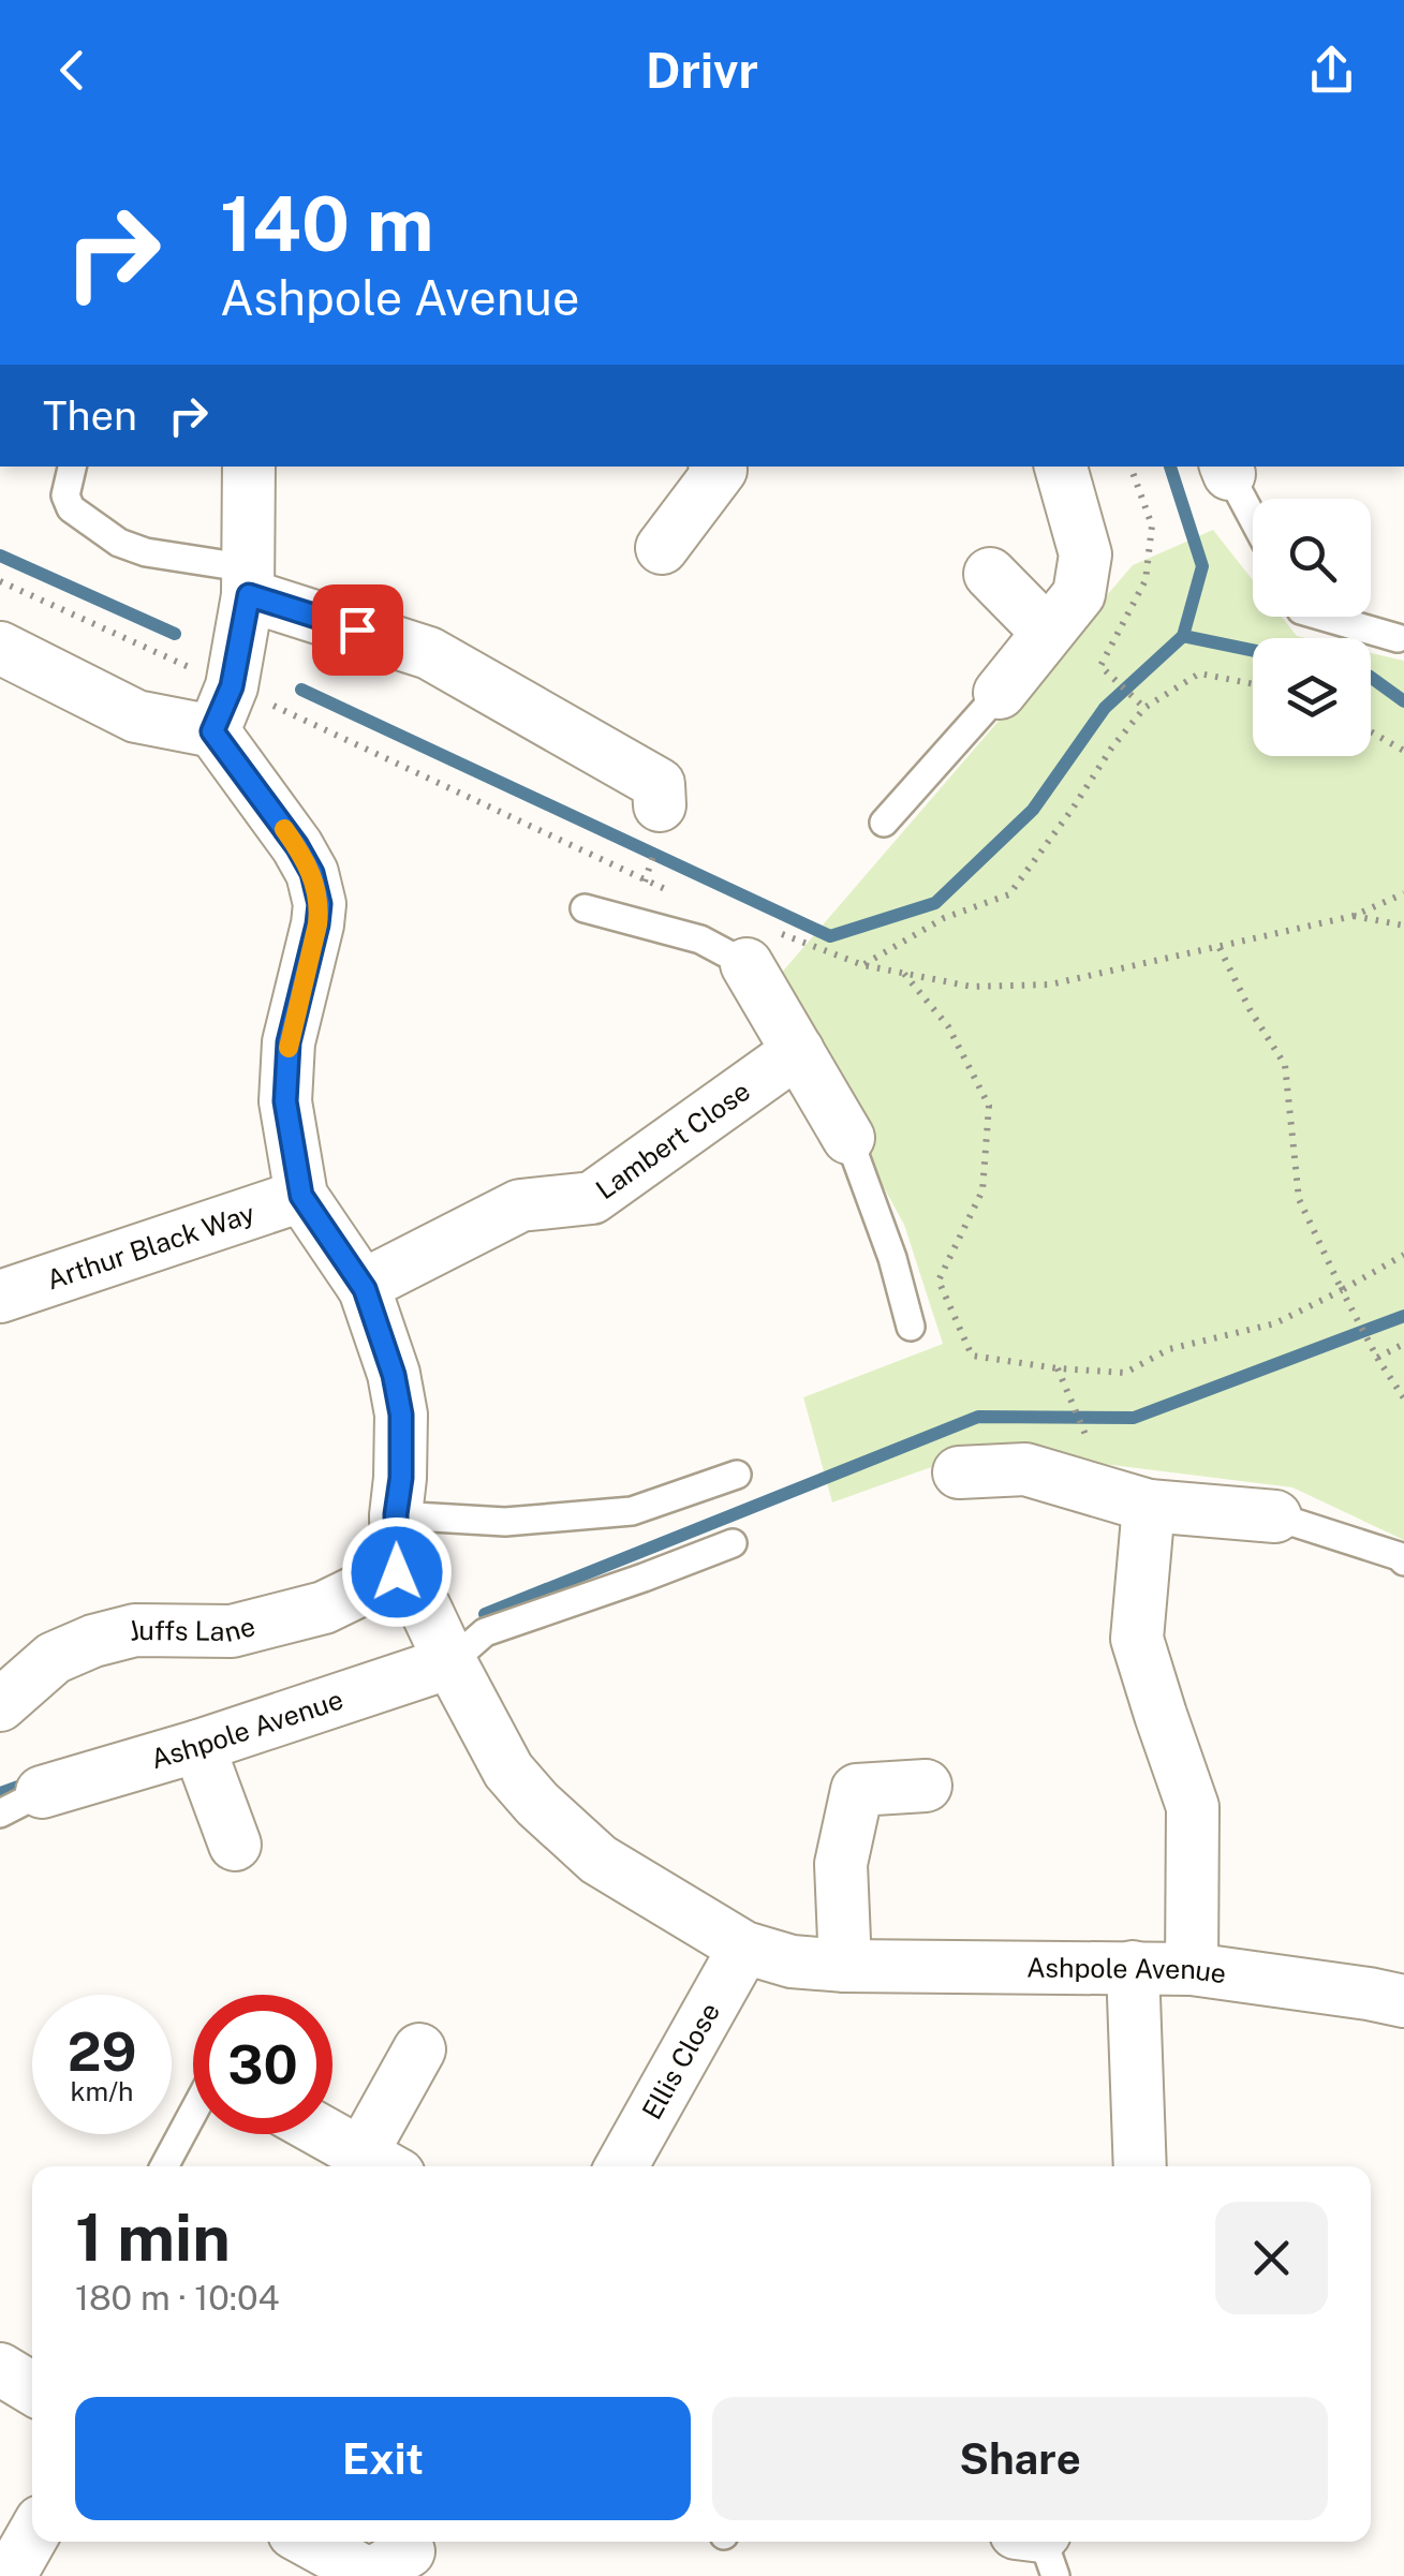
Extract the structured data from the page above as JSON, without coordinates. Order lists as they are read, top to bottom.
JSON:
{
  "streets": {
    "street": [
      "Lambert Close",
      "Arthur Black Way",
      "Juffs Lane",
      "Ashpole Avenue",
      "Ellis Close"
    ]
  },
  "crossings": [
    ["Juffs Lane", "Ashpole Avenue"],
    ["Ashpole Avenue", "Ellis Close"]
  ],
  "page": {
    "header": "Drivr",
    "turn": ["140 m", "Ashpole Avenue"],
    "then": "Then",
    "speed": "29 km/h",
    "limit": "30",
    "heading": ["1 min", "180 m · 10:04"],
    "buttons": ["Exit", "Share"]
  }
}
